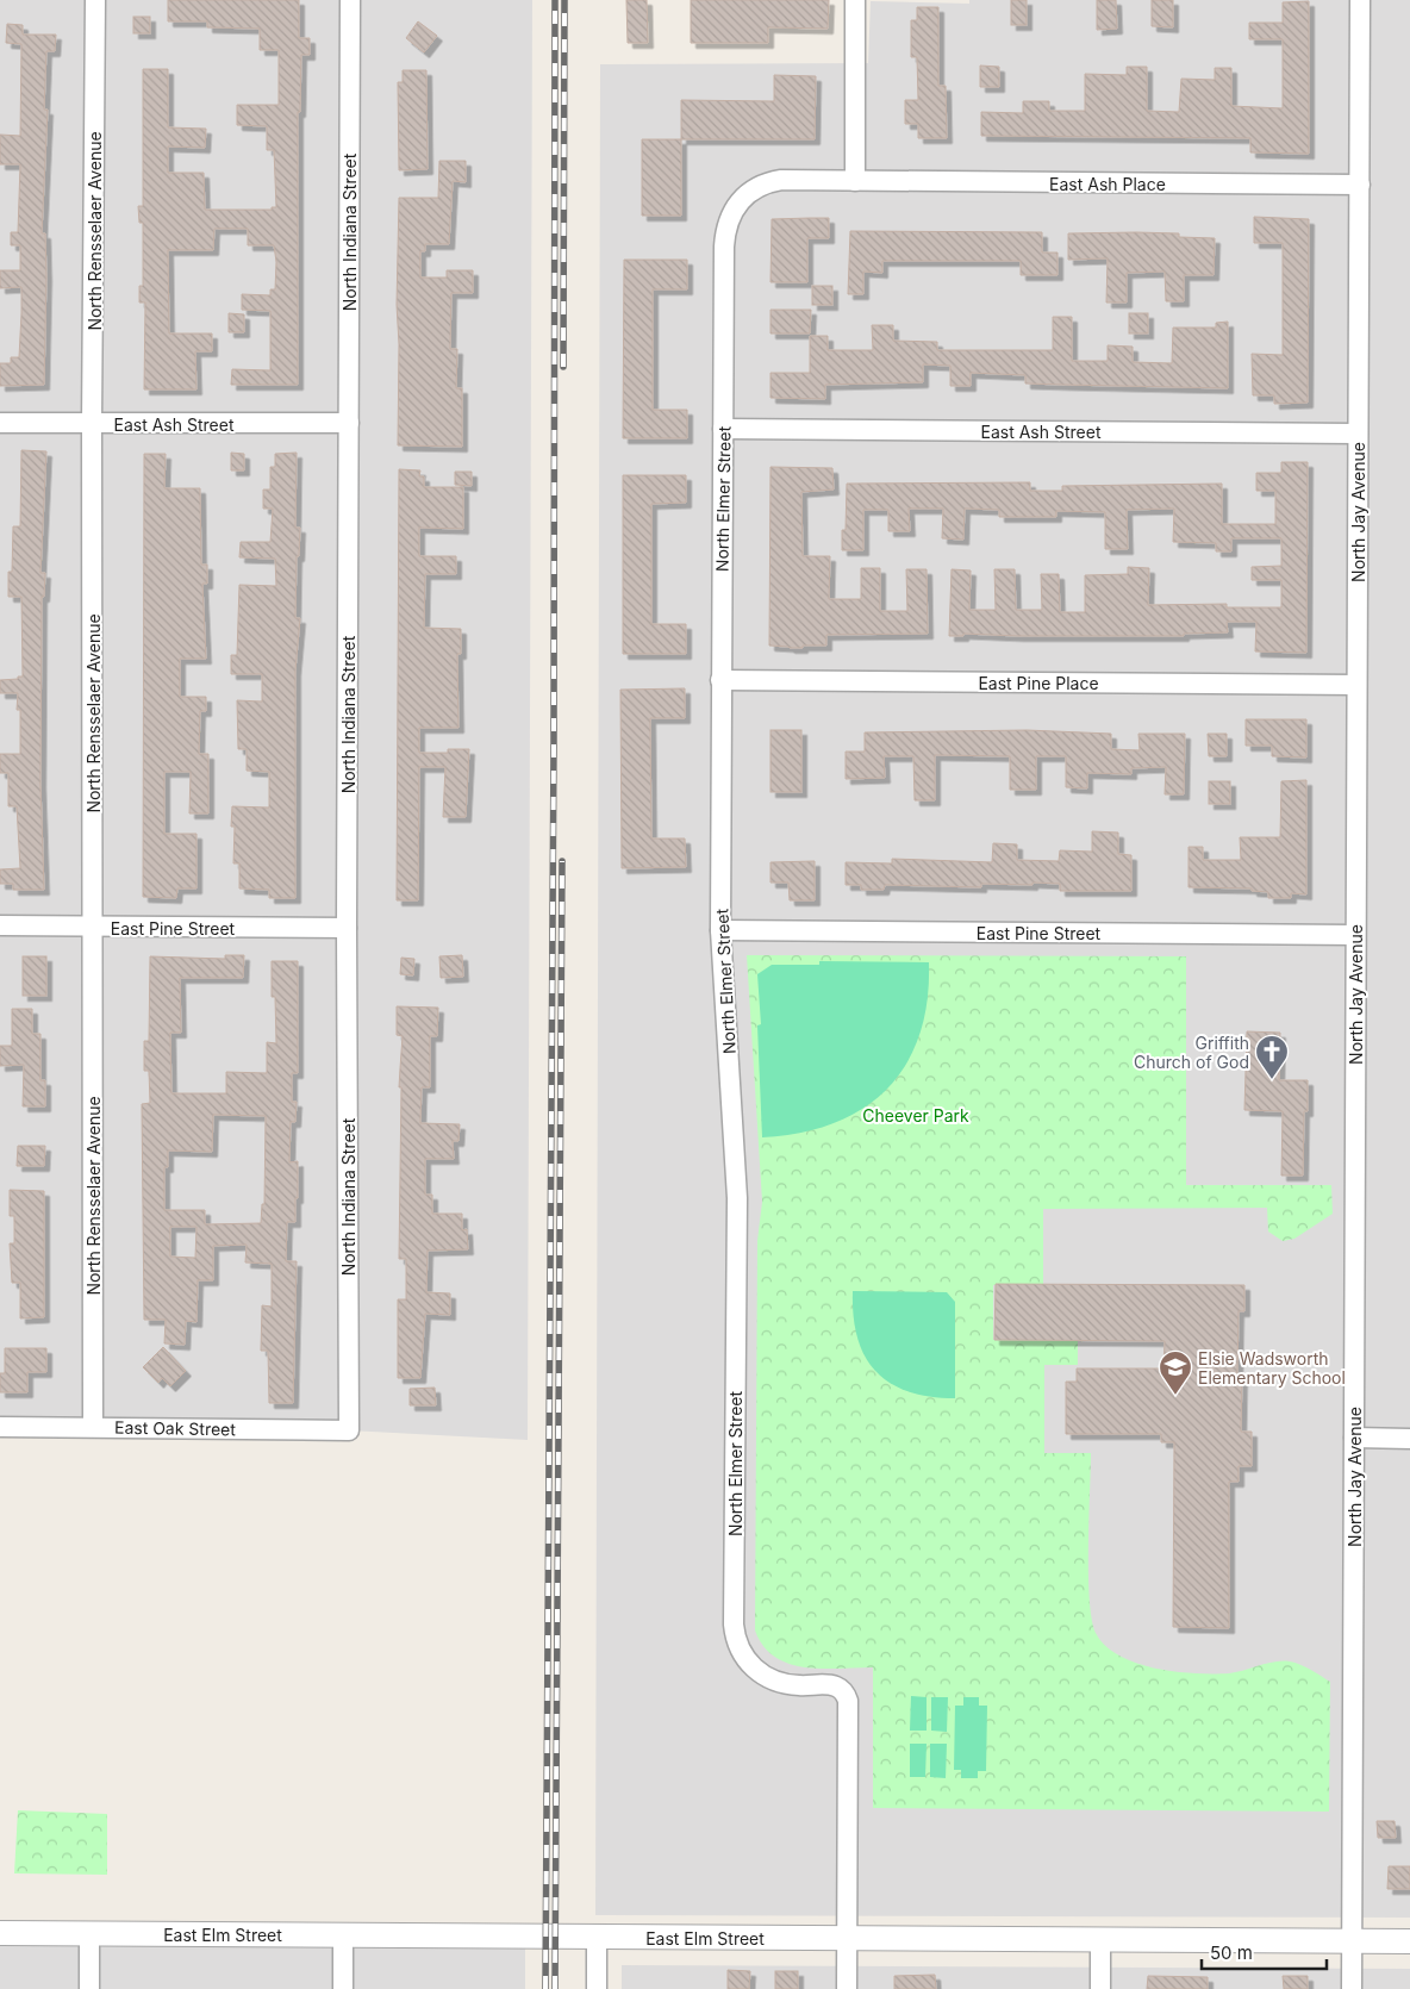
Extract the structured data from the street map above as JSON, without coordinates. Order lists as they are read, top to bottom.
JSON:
{
  "streets": {
    "street": [
      "East Ash Place",
      "North Rensselaer Avenue",
      "North Indiana Street",
      "East Ash Street",
      "North Elmer Street",
      "North Jay Avenue",
      "East Pine Place",
      "East Pine Street",
      "East Oak Street",
      "East Elm Street"
    ]
  },
  "crossings": [
    ["East Ash Place", "North Elmer Street"],
    ["East Ash Place", "North Jay Avenue"],
    ["North Rensselaer Avenue", "East Ash Street"],
    ["North Rensselaer Avenue", "East Pine Street"],
    ["North Rensselaer Avenue", "East Oak Street"],
    ["North Indiana Street", "East Ash Street"],
    ["North Indiana Street", "East Pine Street"],
    ["North Indiana Street", "East Oak Street"],
    ["East Ash Street", "North Elmer Street"],
    ["East Ash Street", "North Jay Avenue"],
    ["North Elmer Street", "East Pine Place"],
    ["North Elmer Street", "East Pine Street"],
    ["North Elmer Street", "East Elm Street"],
    ["North Jay Avenue", "East Pine Place"],
    ["North Jay Avenue", "East Pine Street"],
    ["North Jay Avenue", "East Elm Street"]
  ],
  "parks": ["Cheever Park"],
  "places": {
    "church": ["Griffith Church of God"],
    "school or university": ["Elsie Wadsworth Elementary School"]
  },
  "scale_bar": "50 m"
}
